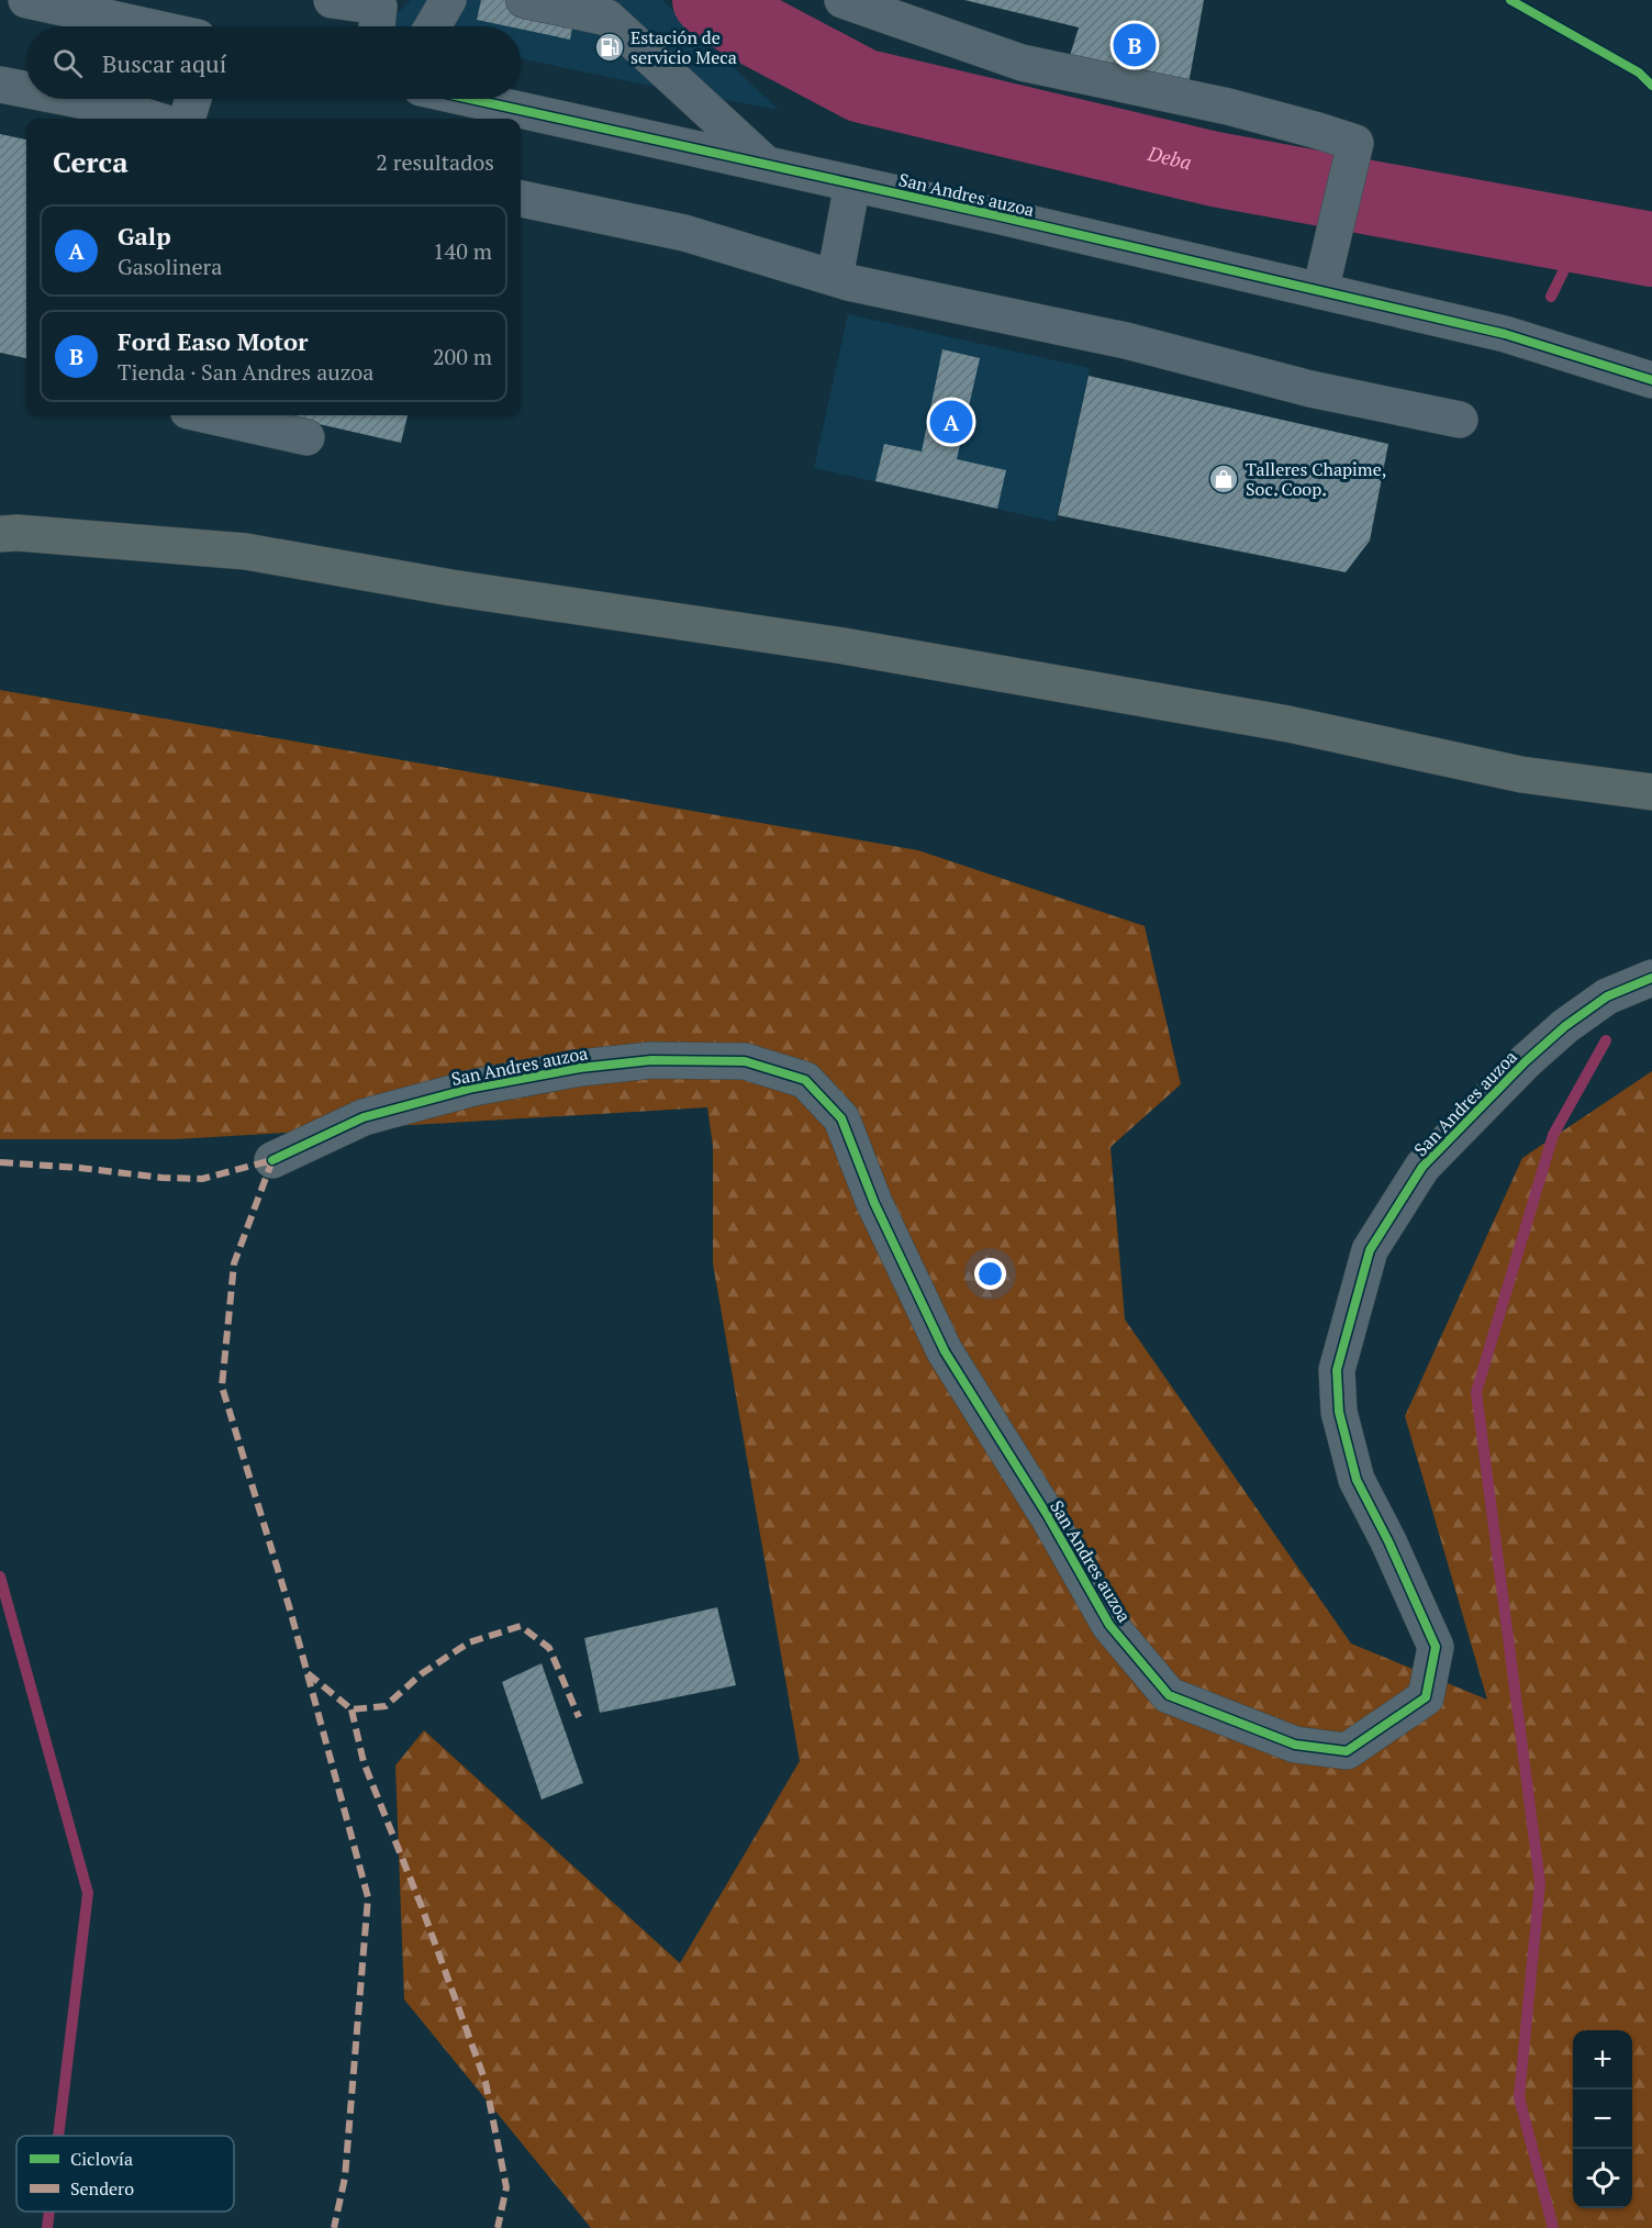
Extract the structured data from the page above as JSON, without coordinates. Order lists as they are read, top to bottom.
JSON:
{
  "streets": {
    "street": ["San Andres auzoa"]
  },
  "water": ["Deba"],
  "places": {
    "fuel station": ["Estación de servicio Meca"],
    "shop": ["Talleres Chapime, Soc. Coop."]
  },
  "legend": ["Ciclovía", "Sendero"],
  "page": {
    "pins": ["B", "A"],
    "search": "Buscar aquí",
    "heading": ["Cerca", "2 resultados"],
    "list": [
      {
        "mark": "A",
        "name": "Galp",
        "note": "Gasolinera",
        "value": "140 m"
      },
      {
        "mark": "B",
        "name": "Ford Easo Motor",
        "note": "Tienda · San Andres auzoa",
        "value": "200 m"
      }
    ],
    "map_buttons": ["+", "−"]
  }
}
